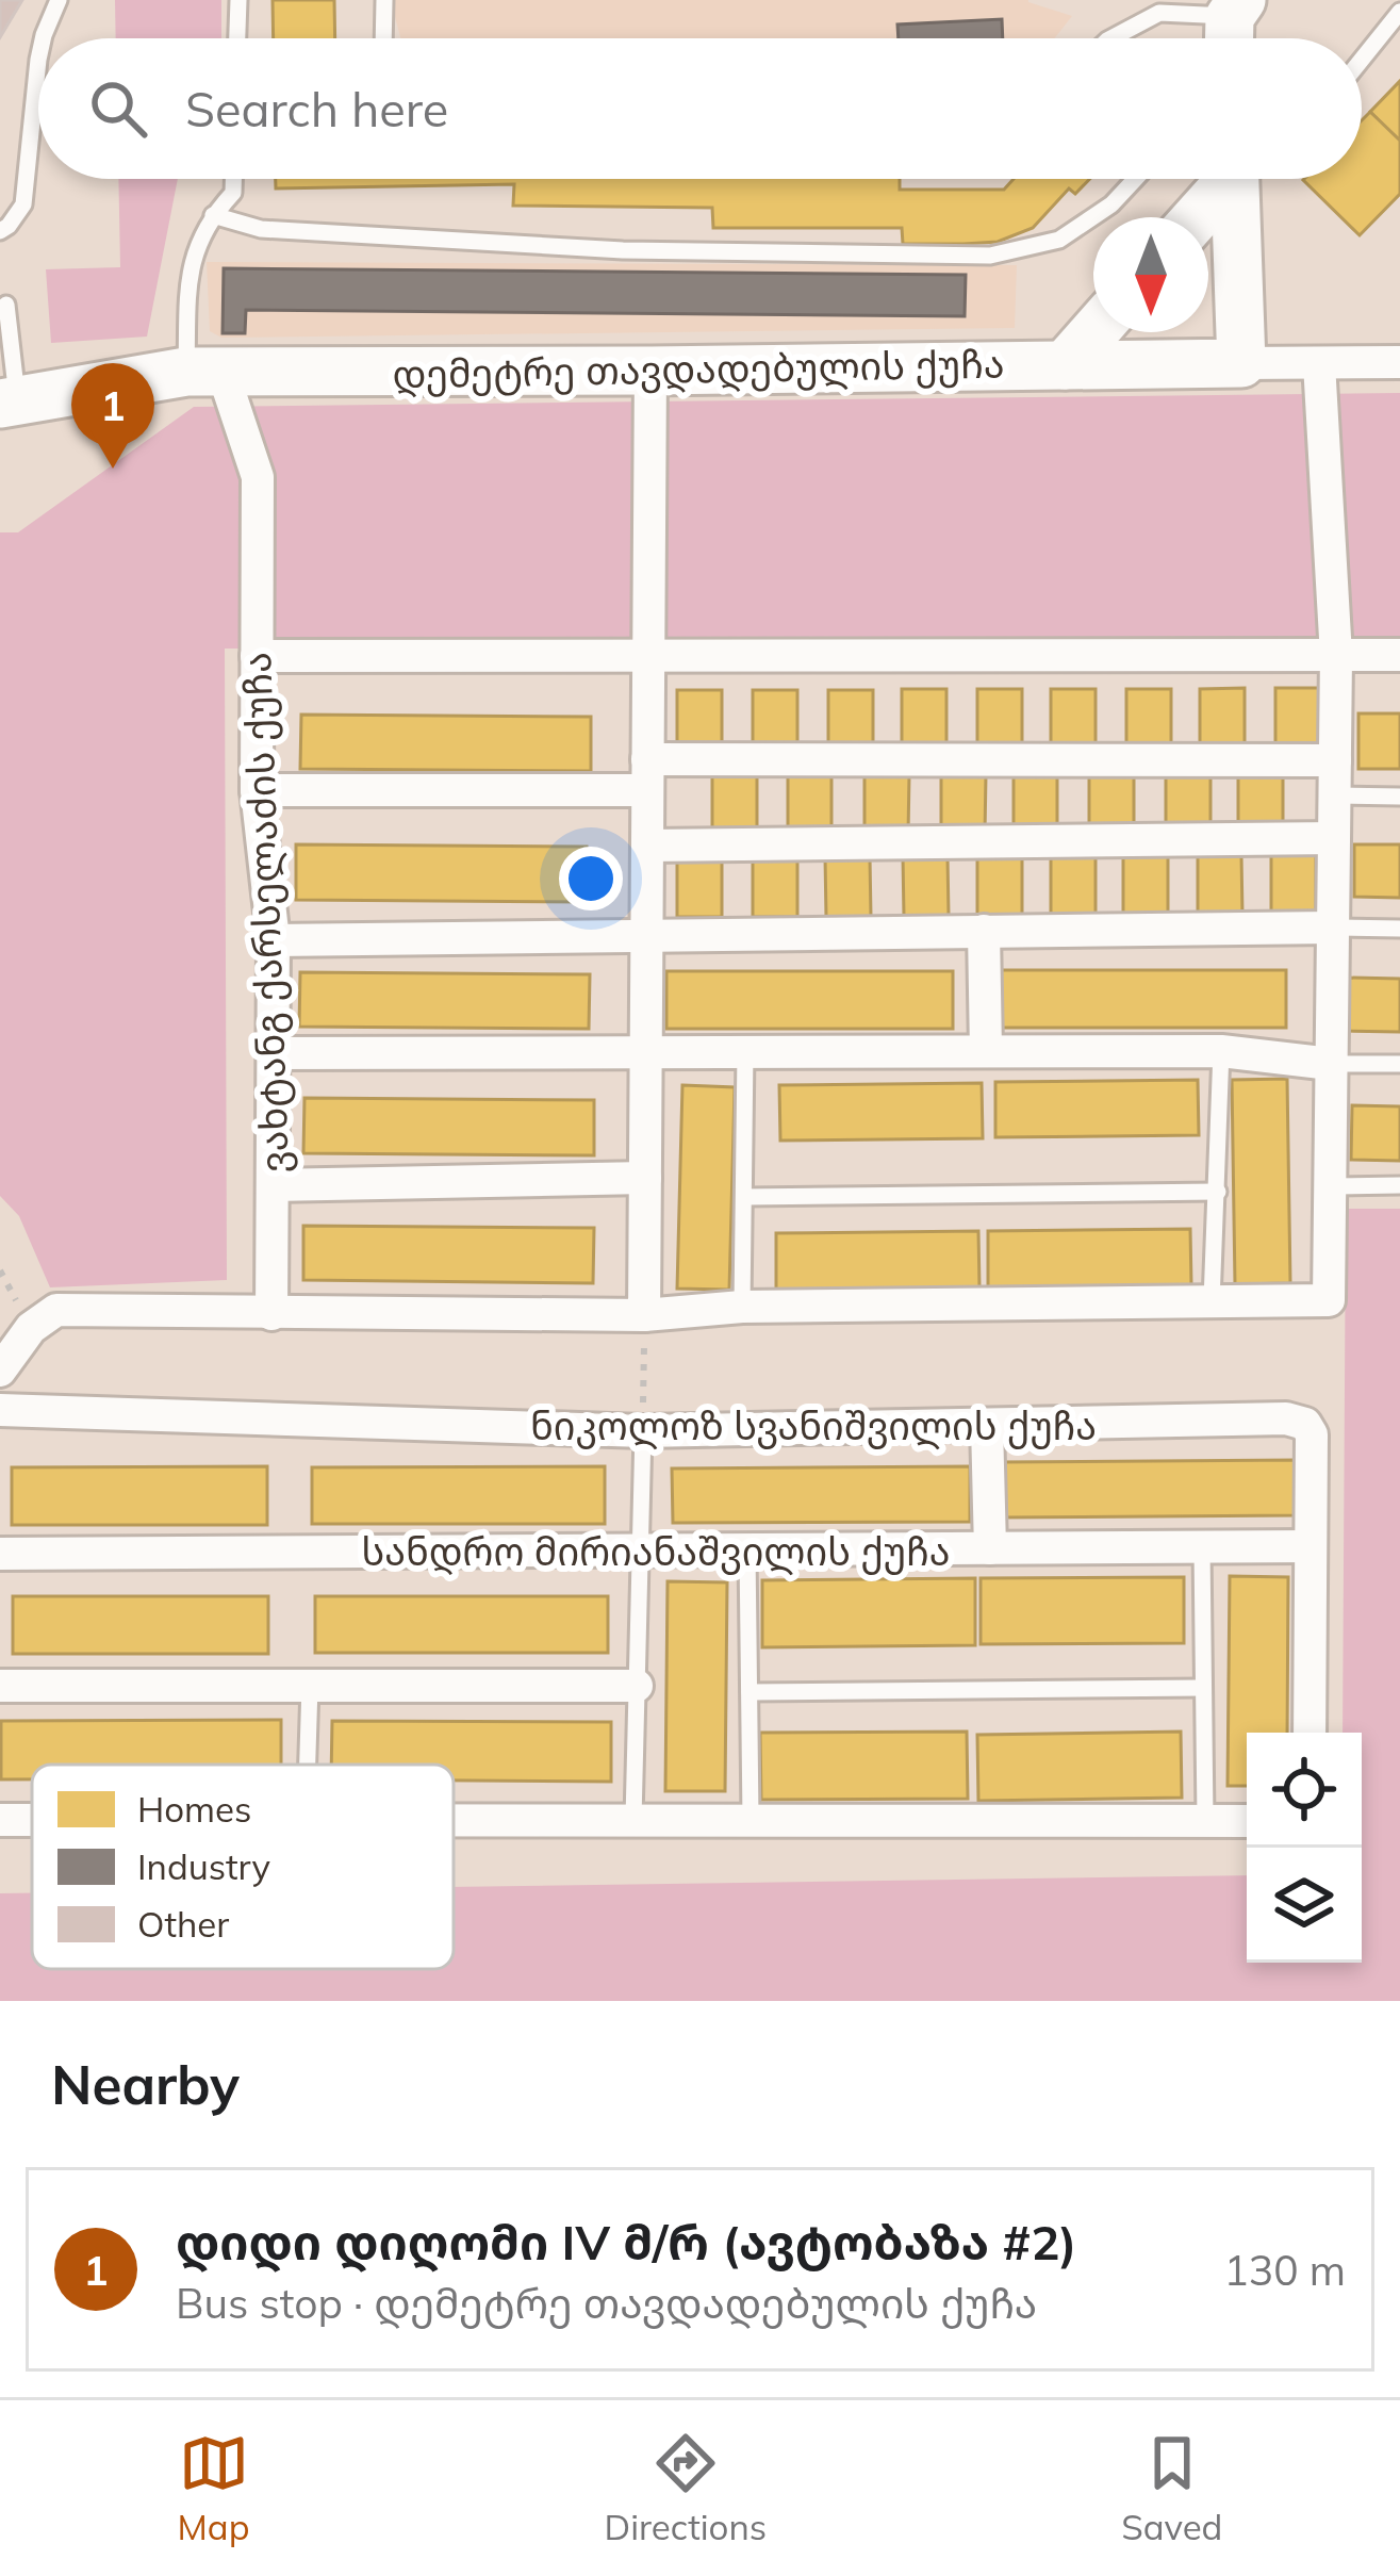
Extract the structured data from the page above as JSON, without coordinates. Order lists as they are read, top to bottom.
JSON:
{
  "streets": {
    "street": [
      "დემეტრე თავდადებულის ქუჩა",
      "ვახტანგ ქარსელაძის ქუჩა",
      "ნიკოლოზ სვანიშვილის ქუჩა",
      "სანდრო მირიანაშვილის ქუჩა"
    ]
  },
  "crossings": [
    ["დემეტრე თავდადებულის ქუჩა", "ვახტანგ ქარსელაძის ქუჩა"],
    ["ნიკოლოზ სვანიშვილის ქუჩა", "სანდრო მირიანაშვილის ქუჩა"]
  ],
  "legend": ["Homes", "Industry", "Other"],
  "north": "bottom",
  "page": {
    "search": "Search here",
    "pins": "1",
    "heading": "Nearby",
    "list": [
      {
        "mark": "1",
        "name": "დიდი დიღომი IV მ/რ (ავტობაზა #2)",
        "note": "Bus stop · დემეტრე თავდადებულის ქუჩა",
        "value": "130 m"
      }
    ],
    "nav": ["Map", "Directions", "Saved"]
  }
}
